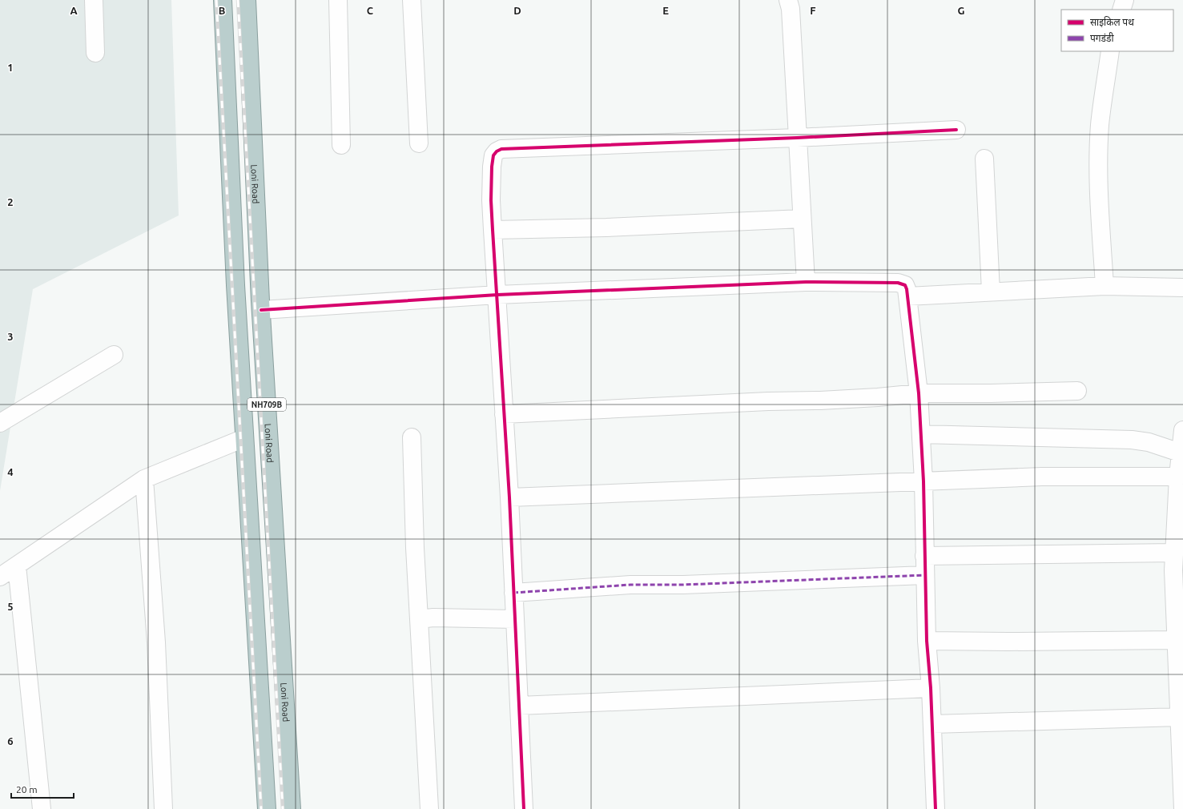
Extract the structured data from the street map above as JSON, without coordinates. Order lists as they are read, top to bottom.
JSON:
{
  "streets": {
    "highway": ["Loni Road", "NH709B"]
  },
  "legend": ["साइकिल पथ", "पगडंडी"],
  "scale_bar": "20 m",
  "grid": {
    "columns": [
      "A",
      "B",
      "C",
      "D",
      "E",
      "F",
      "G"
    ],
    "rows": [
      "1",
      "2",
      "3",
      "4",
      "5",
      "6"
    ]
  }
}
